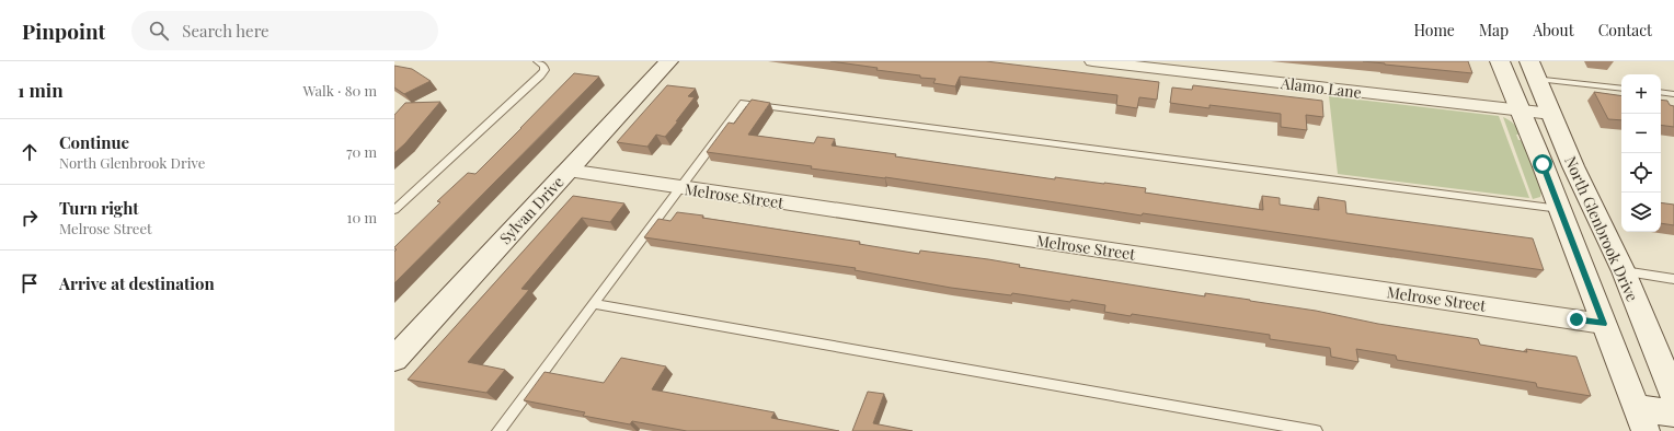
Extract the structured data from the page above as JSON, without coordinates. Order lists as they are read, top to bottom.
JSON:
{
  "streets": {
    "main road": ["Sylvan Drive", "North Glenbrook Drive"],
    "street": ["Alamo Lane", "Melrose Street"]
  },
  "crossings": [
    ["Alamo Lane", "North Glenbrook Drive"],
    ["Melrose Street", "Sylvan Drive"],
    ["Melrose Street", "North Glenbrook Drive"]
  ],
  "page": {
    "header": "Pinpoint",
    "search": "Search here",
    "nav": [
      "Home",
      "Map",
      "About",
      "Contact"
    ],
    "heading": ["1 min", "Walk · 80 m"],
    "map_buttons": ["+", "−"],
    "list": [
      ["Continue", "North Glenbrook Drive", "70 m"],
      ["Turn right", "Melrose Street", "10 m"],
      "Arrive at destination"
    ]
  }
}
